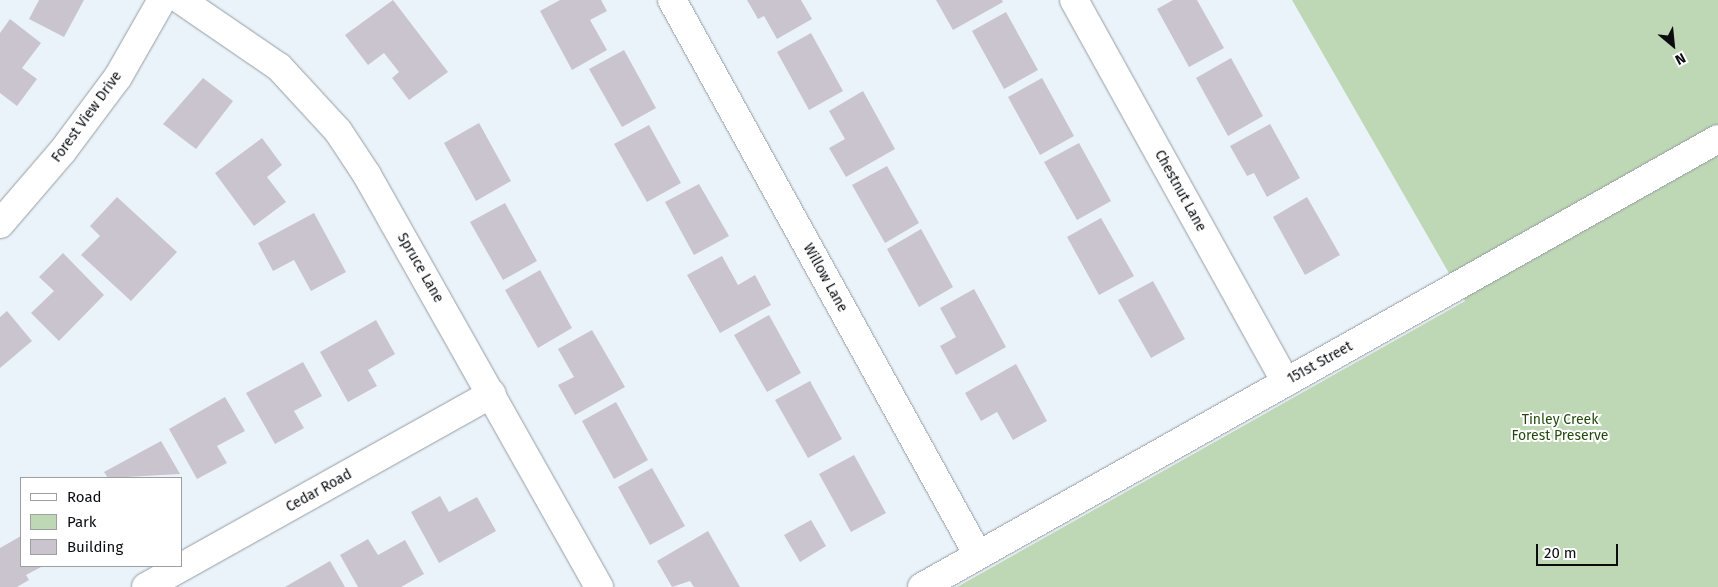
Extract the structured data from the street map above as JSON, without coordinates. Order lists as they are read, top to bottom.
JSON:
{
  "streets": {
    "street": [
      "Forest View Drive",
      "Chestnut Lane",
      "Spruce Lane",
      "Willow Lane",
      "151st Street",
      "Cedar Road"
    ]
  },
  "crossings": [
    ["Chestnut Lane", "151st Street"],
    ["Spruce Lane", "Cedar Road"],
    ["Willow Lane", "151st Street"]
  ],
  "parks": ["Tinley Creek Forest Preserve"],
  "legend": ["Road", "Park", "Building"],
  "scale_bar": "20 m",
  "north": "bottom right"
}
